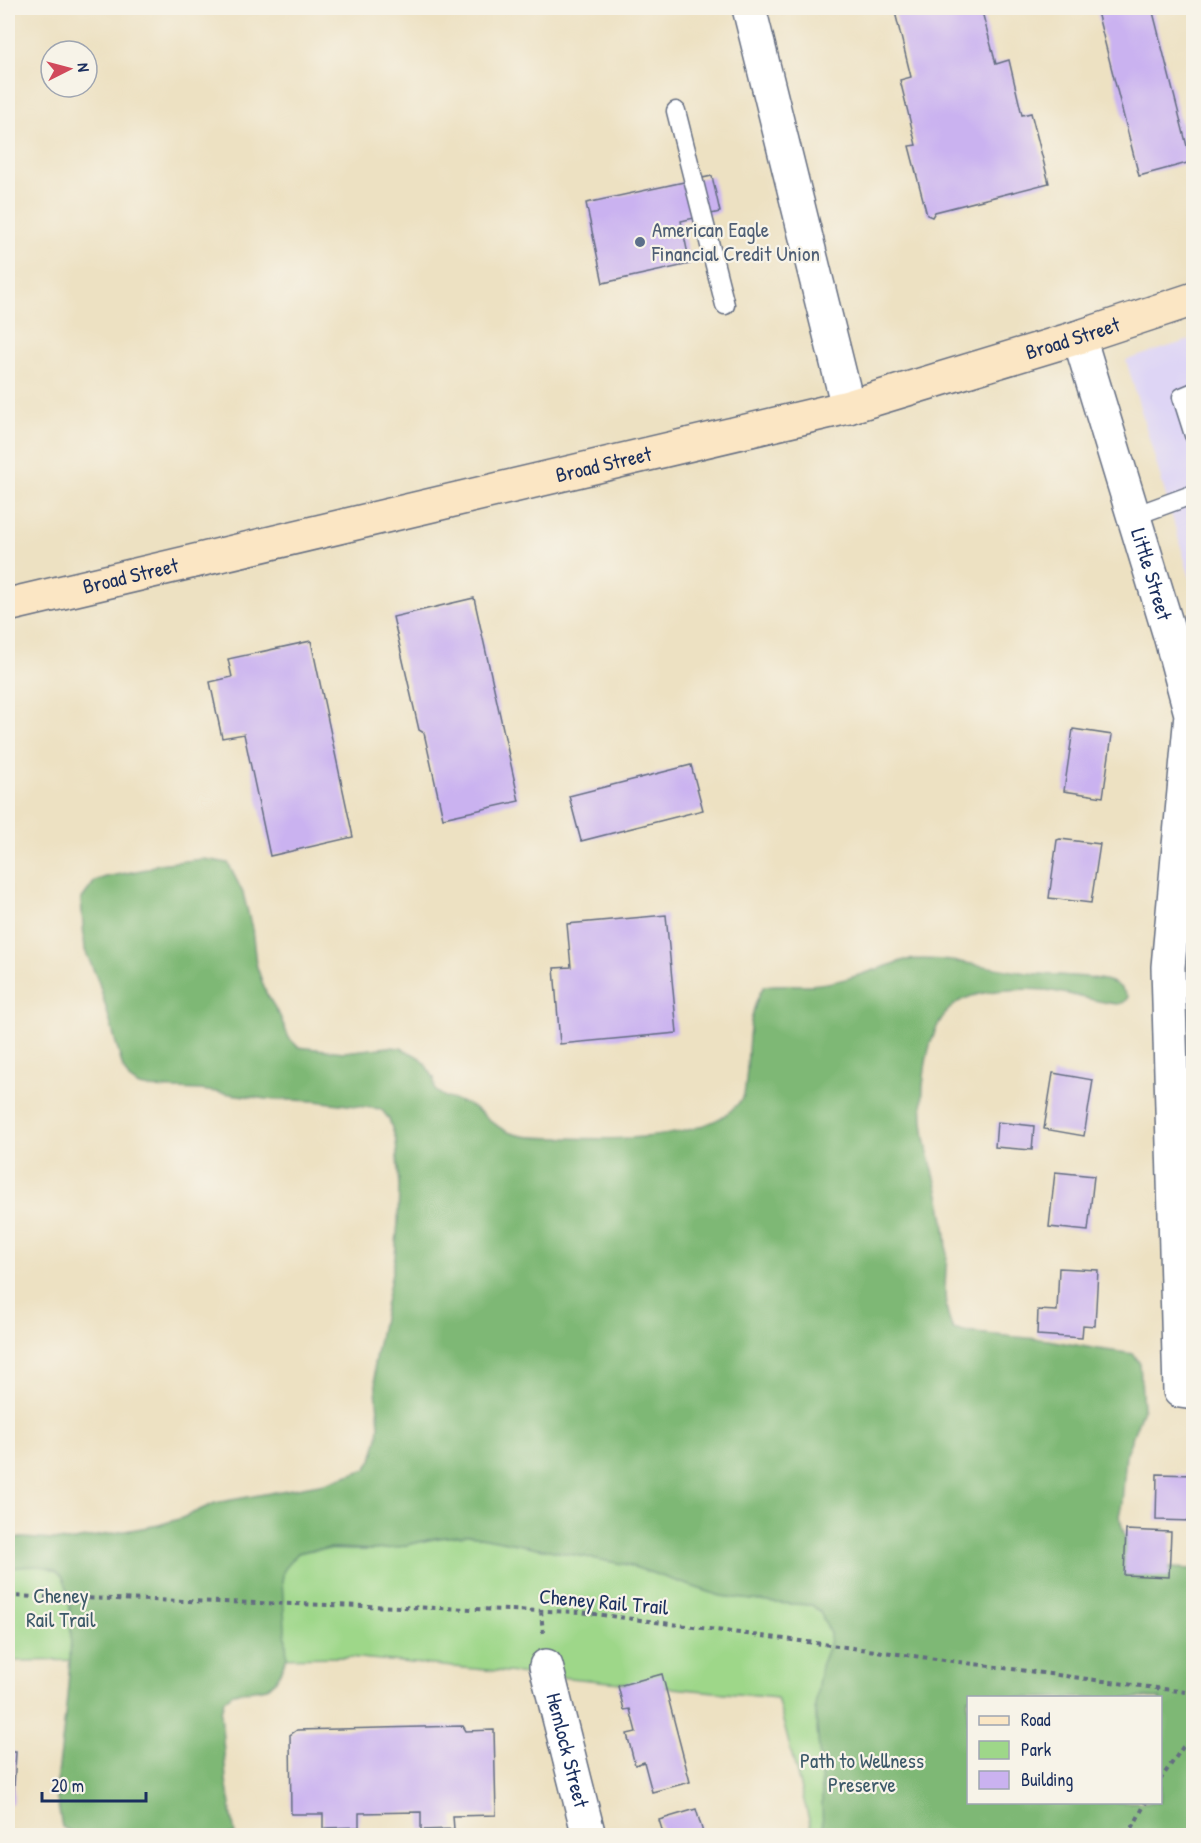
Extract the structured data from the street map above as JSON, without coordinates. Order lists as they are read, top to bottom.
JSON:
{
  "streets": {
    "main road": ["Broad Street"],
    "street": ["Little Street", "Hemlock Street"],
    "path": ["Cheney Rail Trail"]
  },
  "crossings": [
    ["Broad Street", "Little Street"]
  ],
  "parks": ["Cheney Rail Trail", "Path to Wellness Preserve"],
  "places": ["American Eagle Financial Credit Union"],
  "legend": ["Road", "Park", "Building"],
  "scale_bar": "20 m",
  "north": "right"
}
